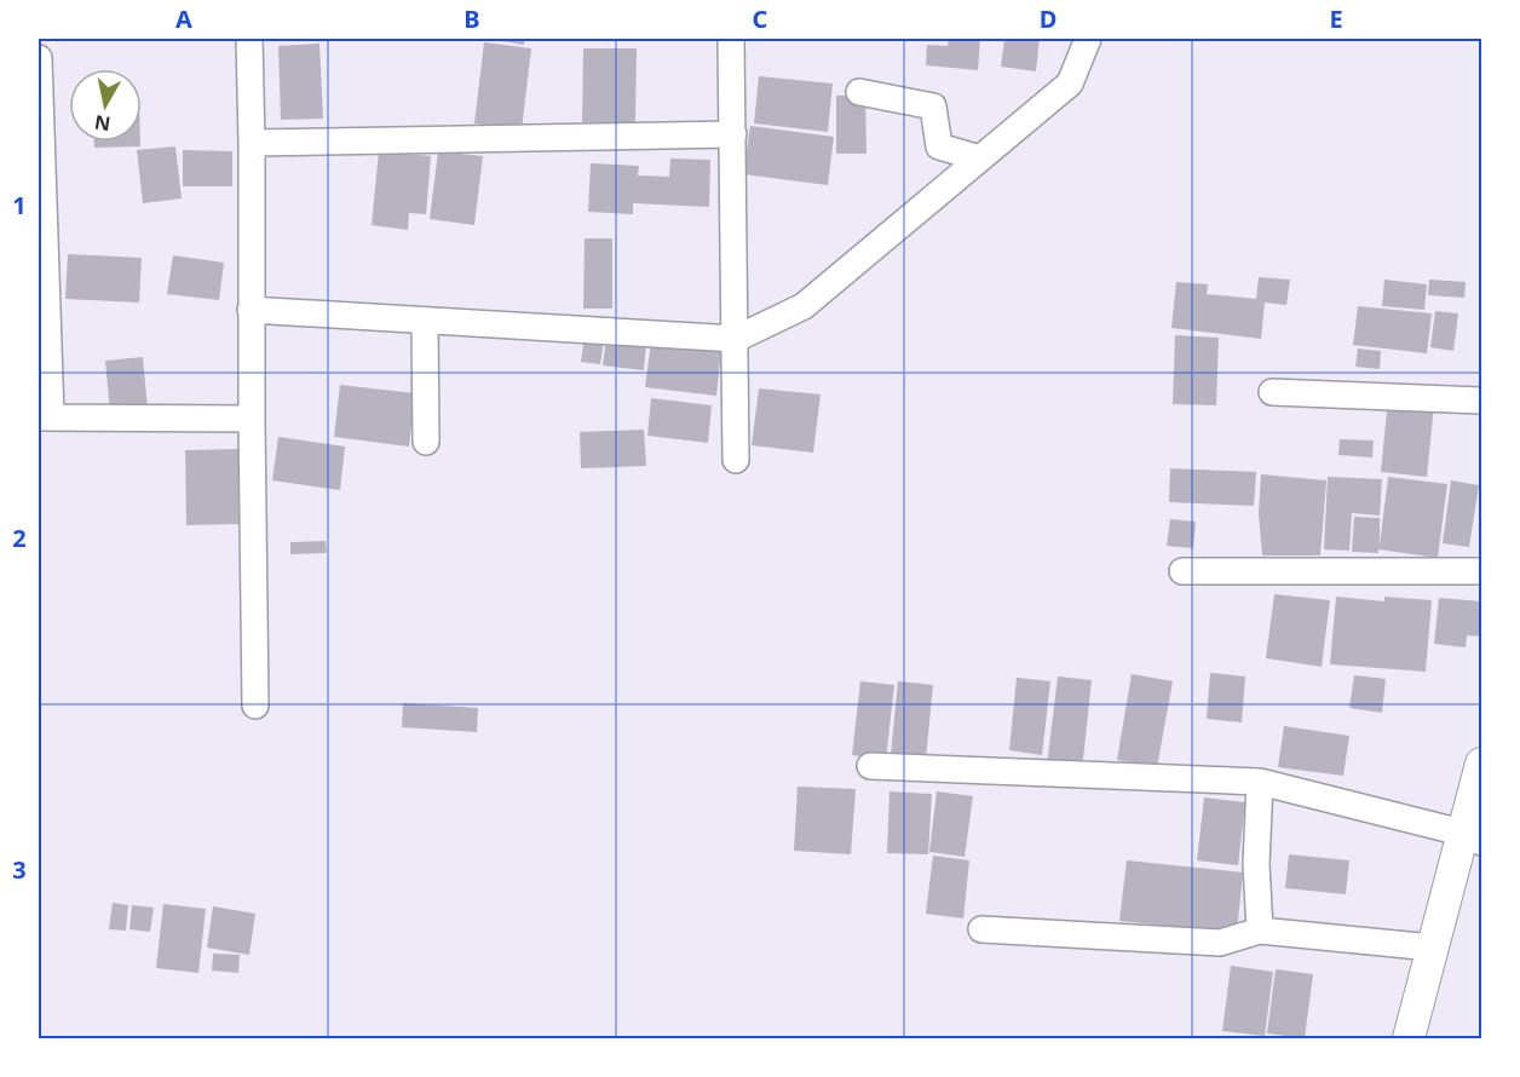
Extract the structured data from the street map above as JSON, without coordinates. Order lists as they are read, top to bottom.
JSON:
{
  "north": "bottom",
  "grid": {
    "columns": [
      "A",
      "B",
      "C",
      "D",
      "E"
    ],
    "rows": ["1", "2", "3"]
  }
}
